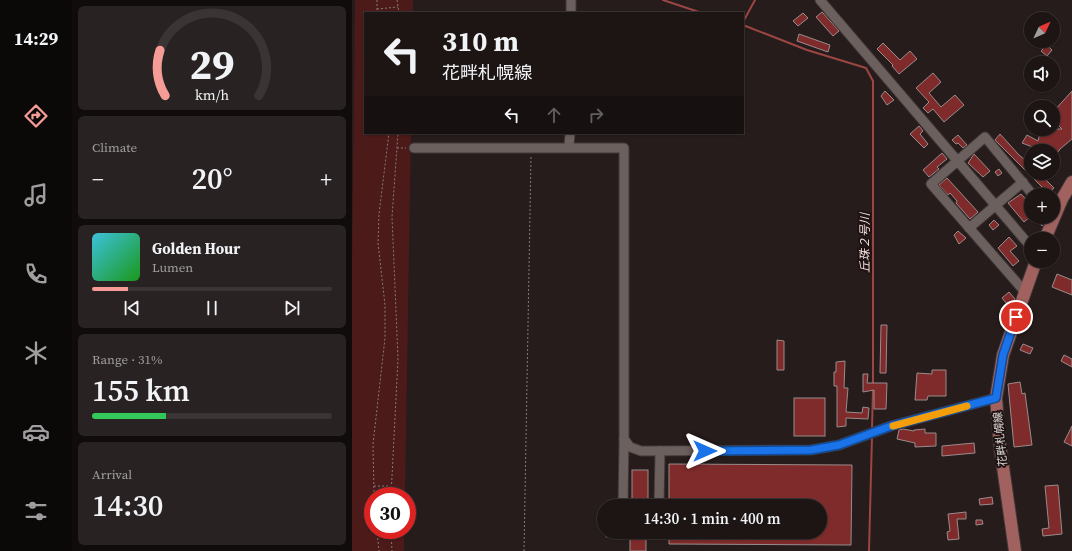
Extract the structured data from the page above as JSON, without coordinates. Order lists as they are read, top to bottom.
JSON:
{
  "streets": {
    "main road": ["花畔札幌線"]
  },
  "water": ["丘珠２号川"],
  "north": "top right",
  "page": {
    "tabs": "14:29",
    "map_buttons": ["+", "−"],
    "turn": ["310 m", "花畔札幌線"],
    "tile": [
      "Climate",
      ["Range · 31%", "155 km"],
      ["Arrival", "14:30"]
    ],
    "heat": ["−", "20°", "+"],
    "song": ["Golden Hour", "Lumen"],
    "limit": "30",
    "trip": "14:30 · 1 min · 400 m",
    "gauge": ["29", "km/h"]
  }
}
